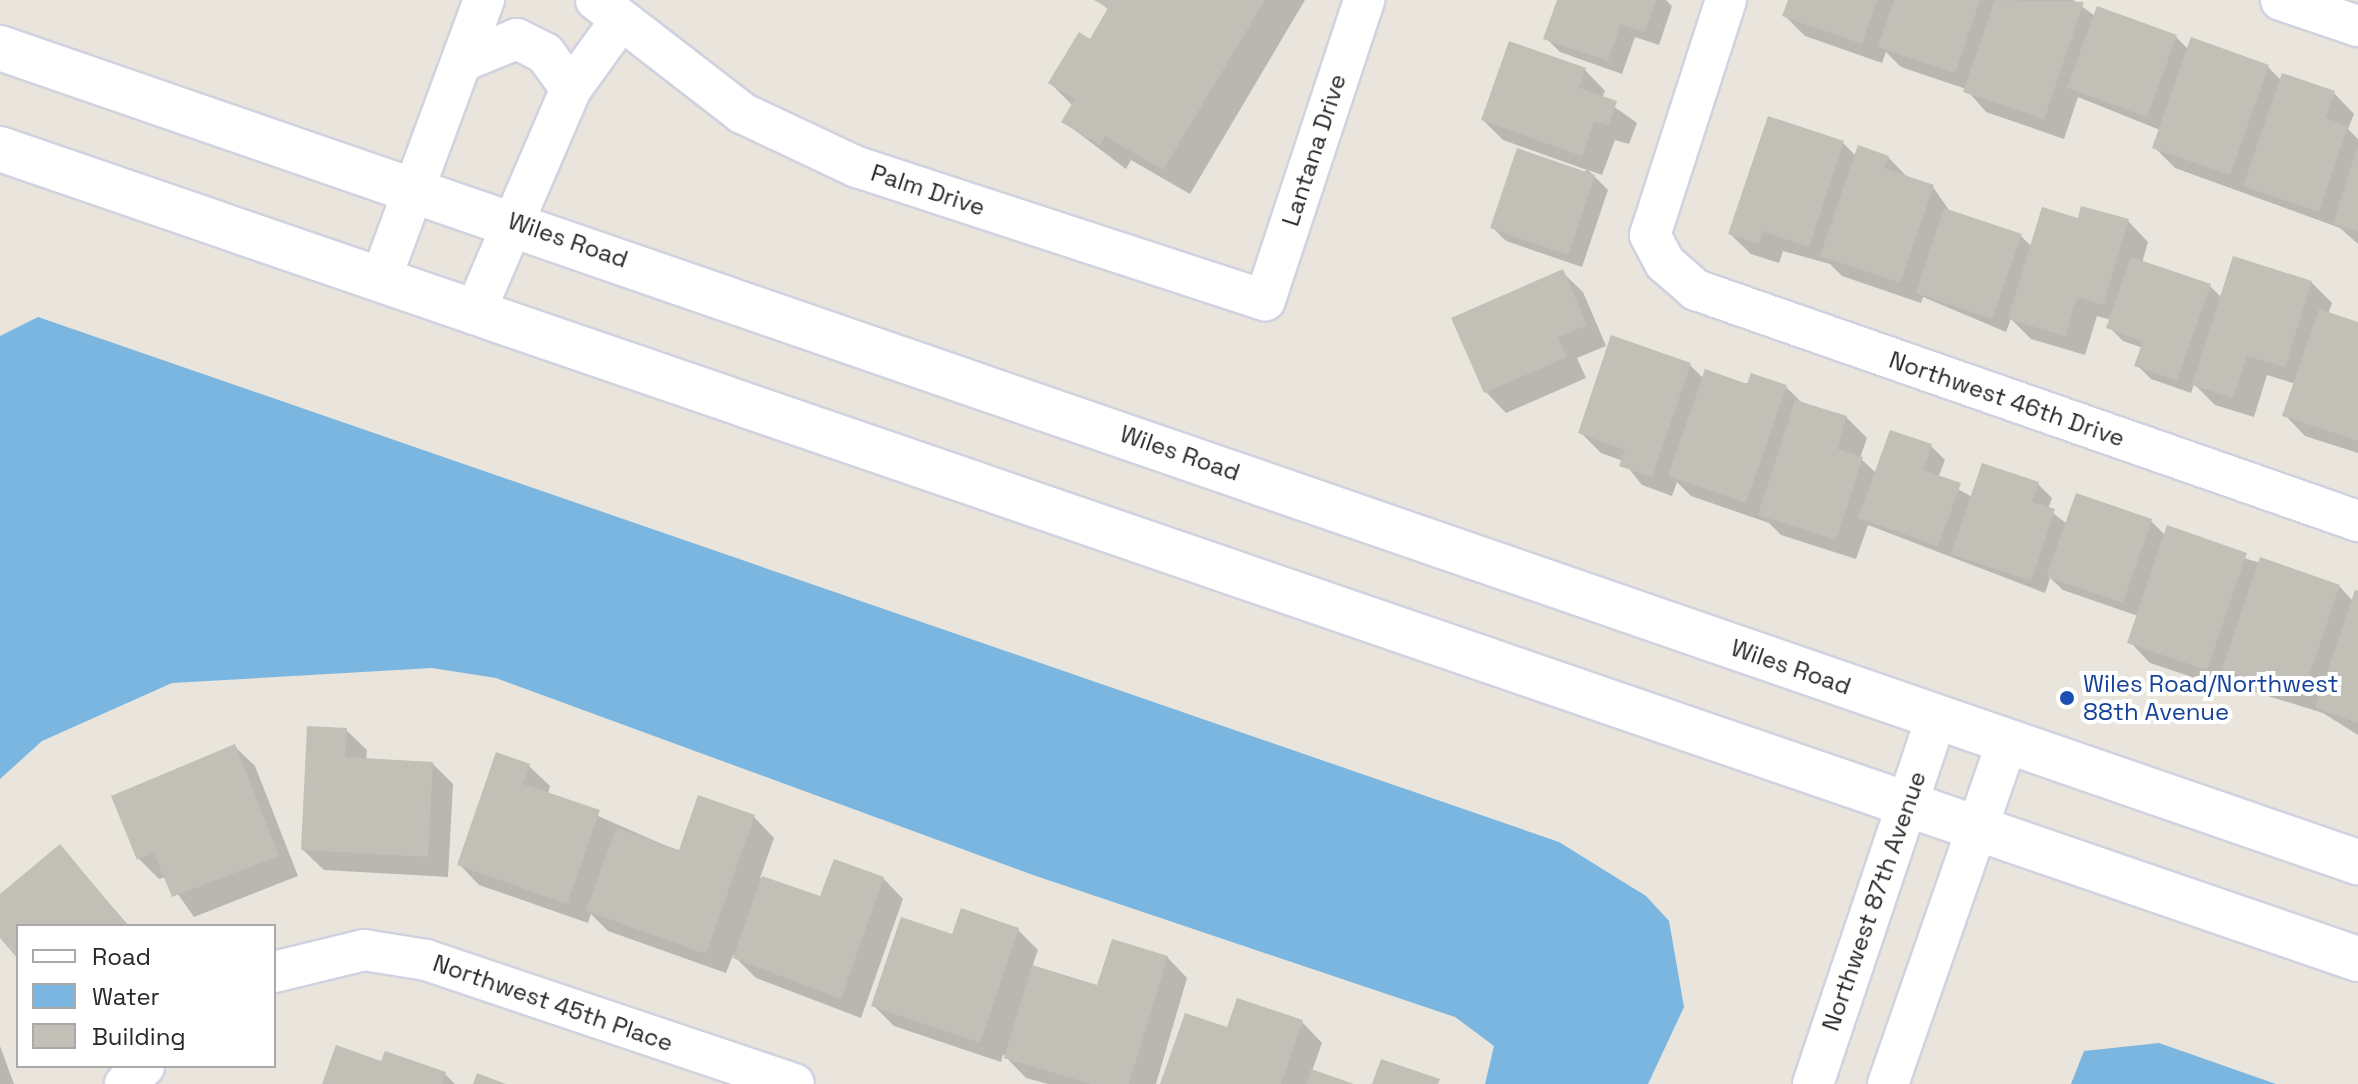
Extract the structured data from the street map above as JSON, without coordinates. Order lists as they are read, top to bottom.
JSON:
{
  "streets": {
    "main road": ["Wiles Road"],
    "street": [
      "Lantana Drive",
      "Palm Drive",
      "Northwest 46th Drive",
      "Northwest 87th Avenue",
      "Northwest 45th Place"
    ]
  },
  "crossings": [
    ["Lantana Drive", "Palm Drive"],
    ["Palm Drive", "Wiles Road"],
    ["Wiles Road", "Northwest 87th Avenue"]
  ],
  "places": ["Wiles Road/Northwest 88th Avenue"],
  "legend": ["Road", "Water", "Building"]
}
